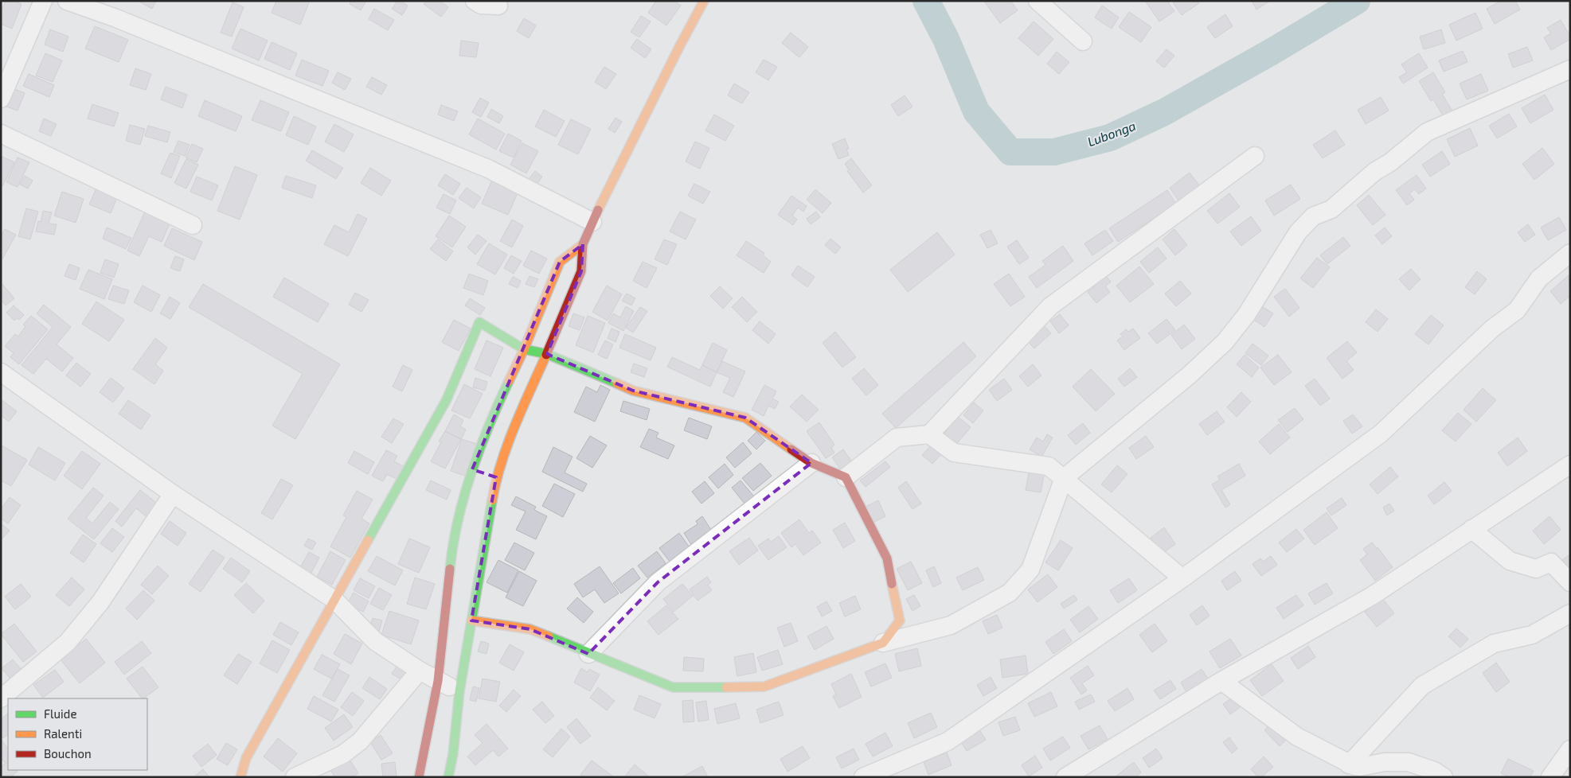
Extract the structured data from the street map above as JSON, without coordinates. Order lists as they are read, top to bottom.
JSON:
{
  "water": ["Lubonga"],
  "legend": ["Fluide", "Ralenti", "Bouchon"]
}
